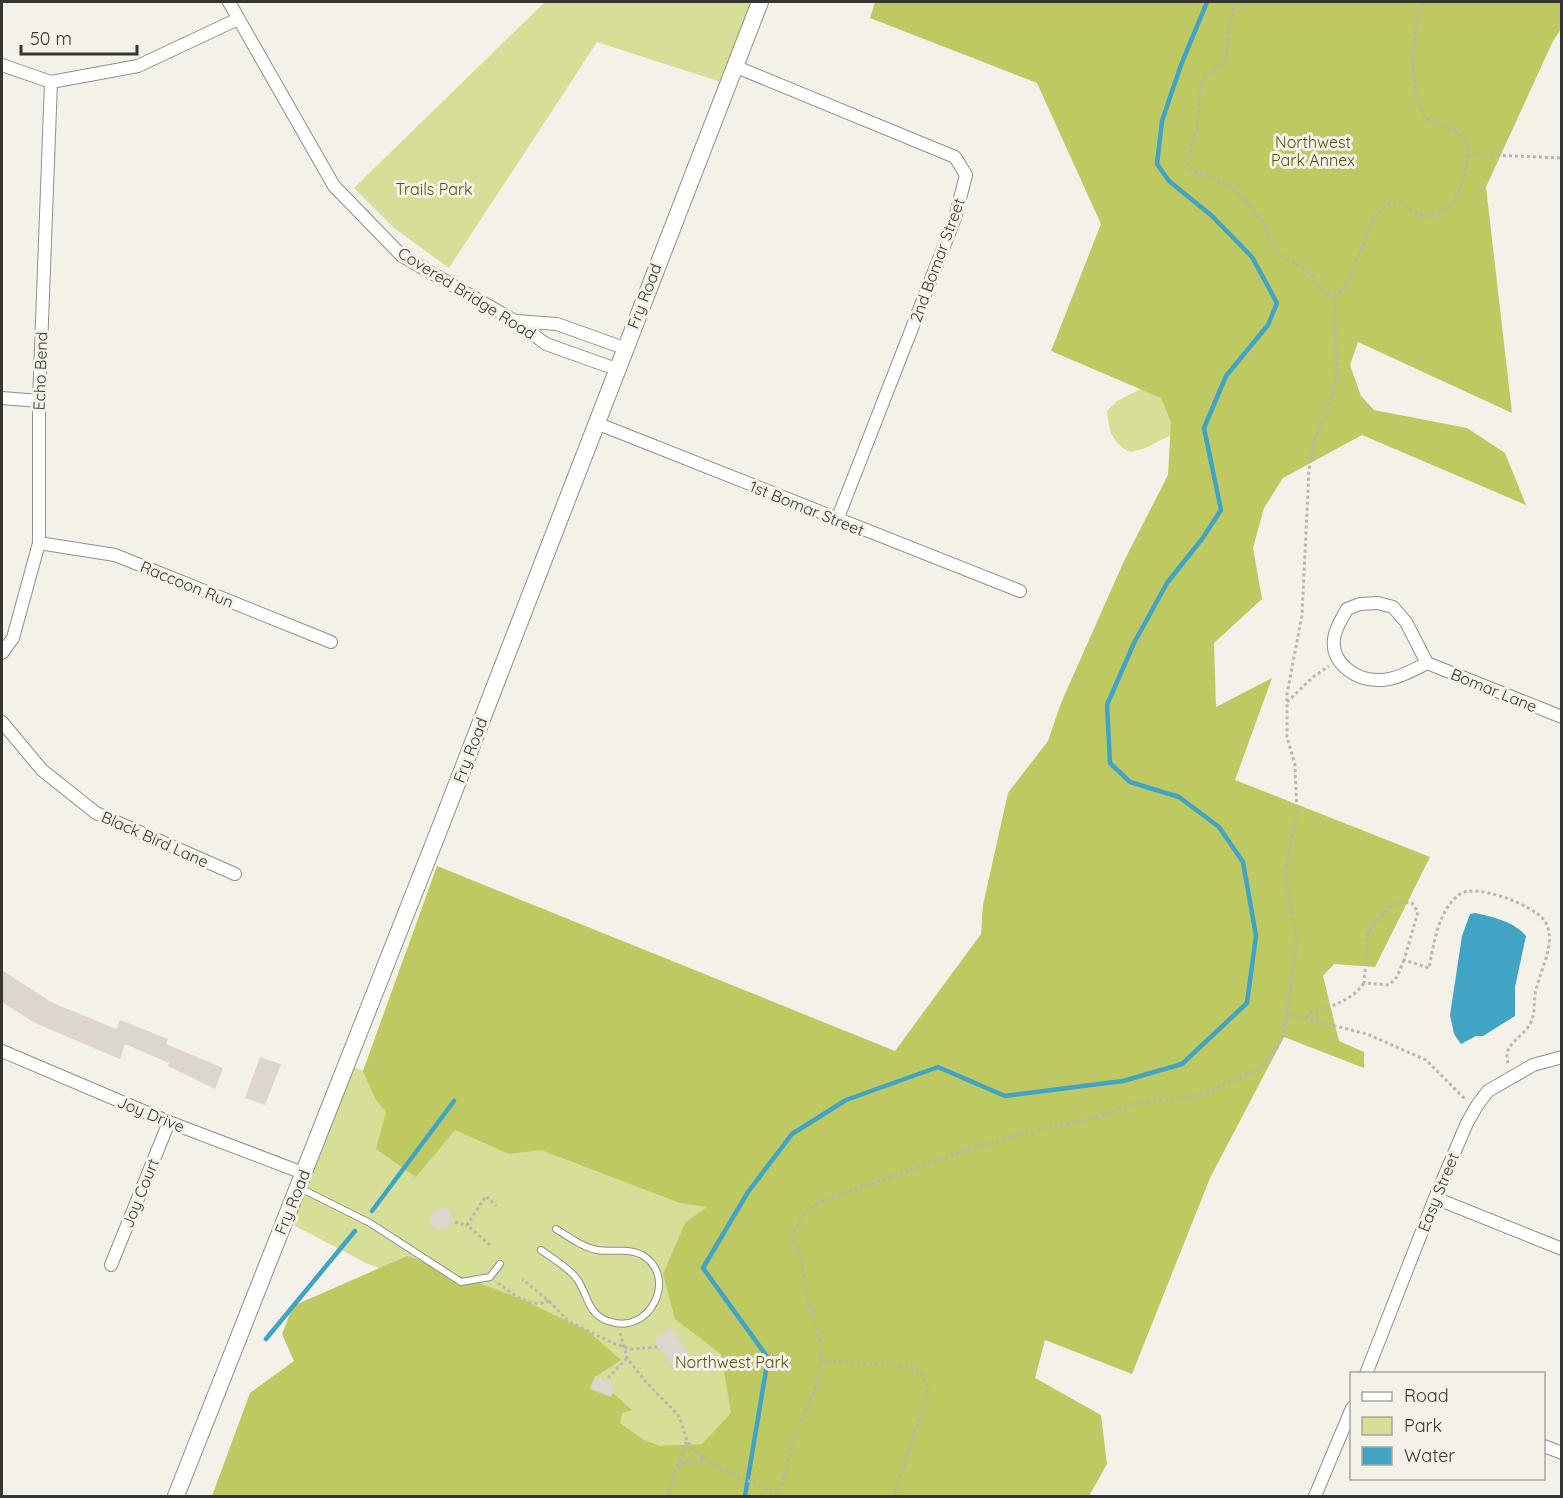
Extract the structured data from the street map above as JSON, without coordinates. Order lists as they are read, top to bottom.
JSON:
{
  "streets": {
    "street": [
      "2nd Bomar Street",
      "Covered Bridge Road",
      "Fry Road",
      "Echo Bend",
      "1st Bomar Street",
      "Raccoon Run",
      "Bomar Lane",
      "Black Bird Lane",
      "Joy Drive",
      "Easy Street",
      "Joy Court"
    ]
  },
  "crossings": [
    ["2nd Bomar Street", "Fry Road"],
    ["2nd Bomar Street", "1st Bomar Street"],
    ["Covered Bridge Road", "Fry Road"],
    ["Fry Road", "1st Bomar Street"],
    ["Fry Road", "Joy Drive"],
    ["Echo Bend", "Raccoon Run"],
    ["Joy Drive", "Joy Court"]
  ],
  "parks": ["Northwest Park Annex", "Trails Park", "Northwest Park"],
  "legend": ["Road", "Park", "Water"],
  "scale_bar": "50 m"
}
